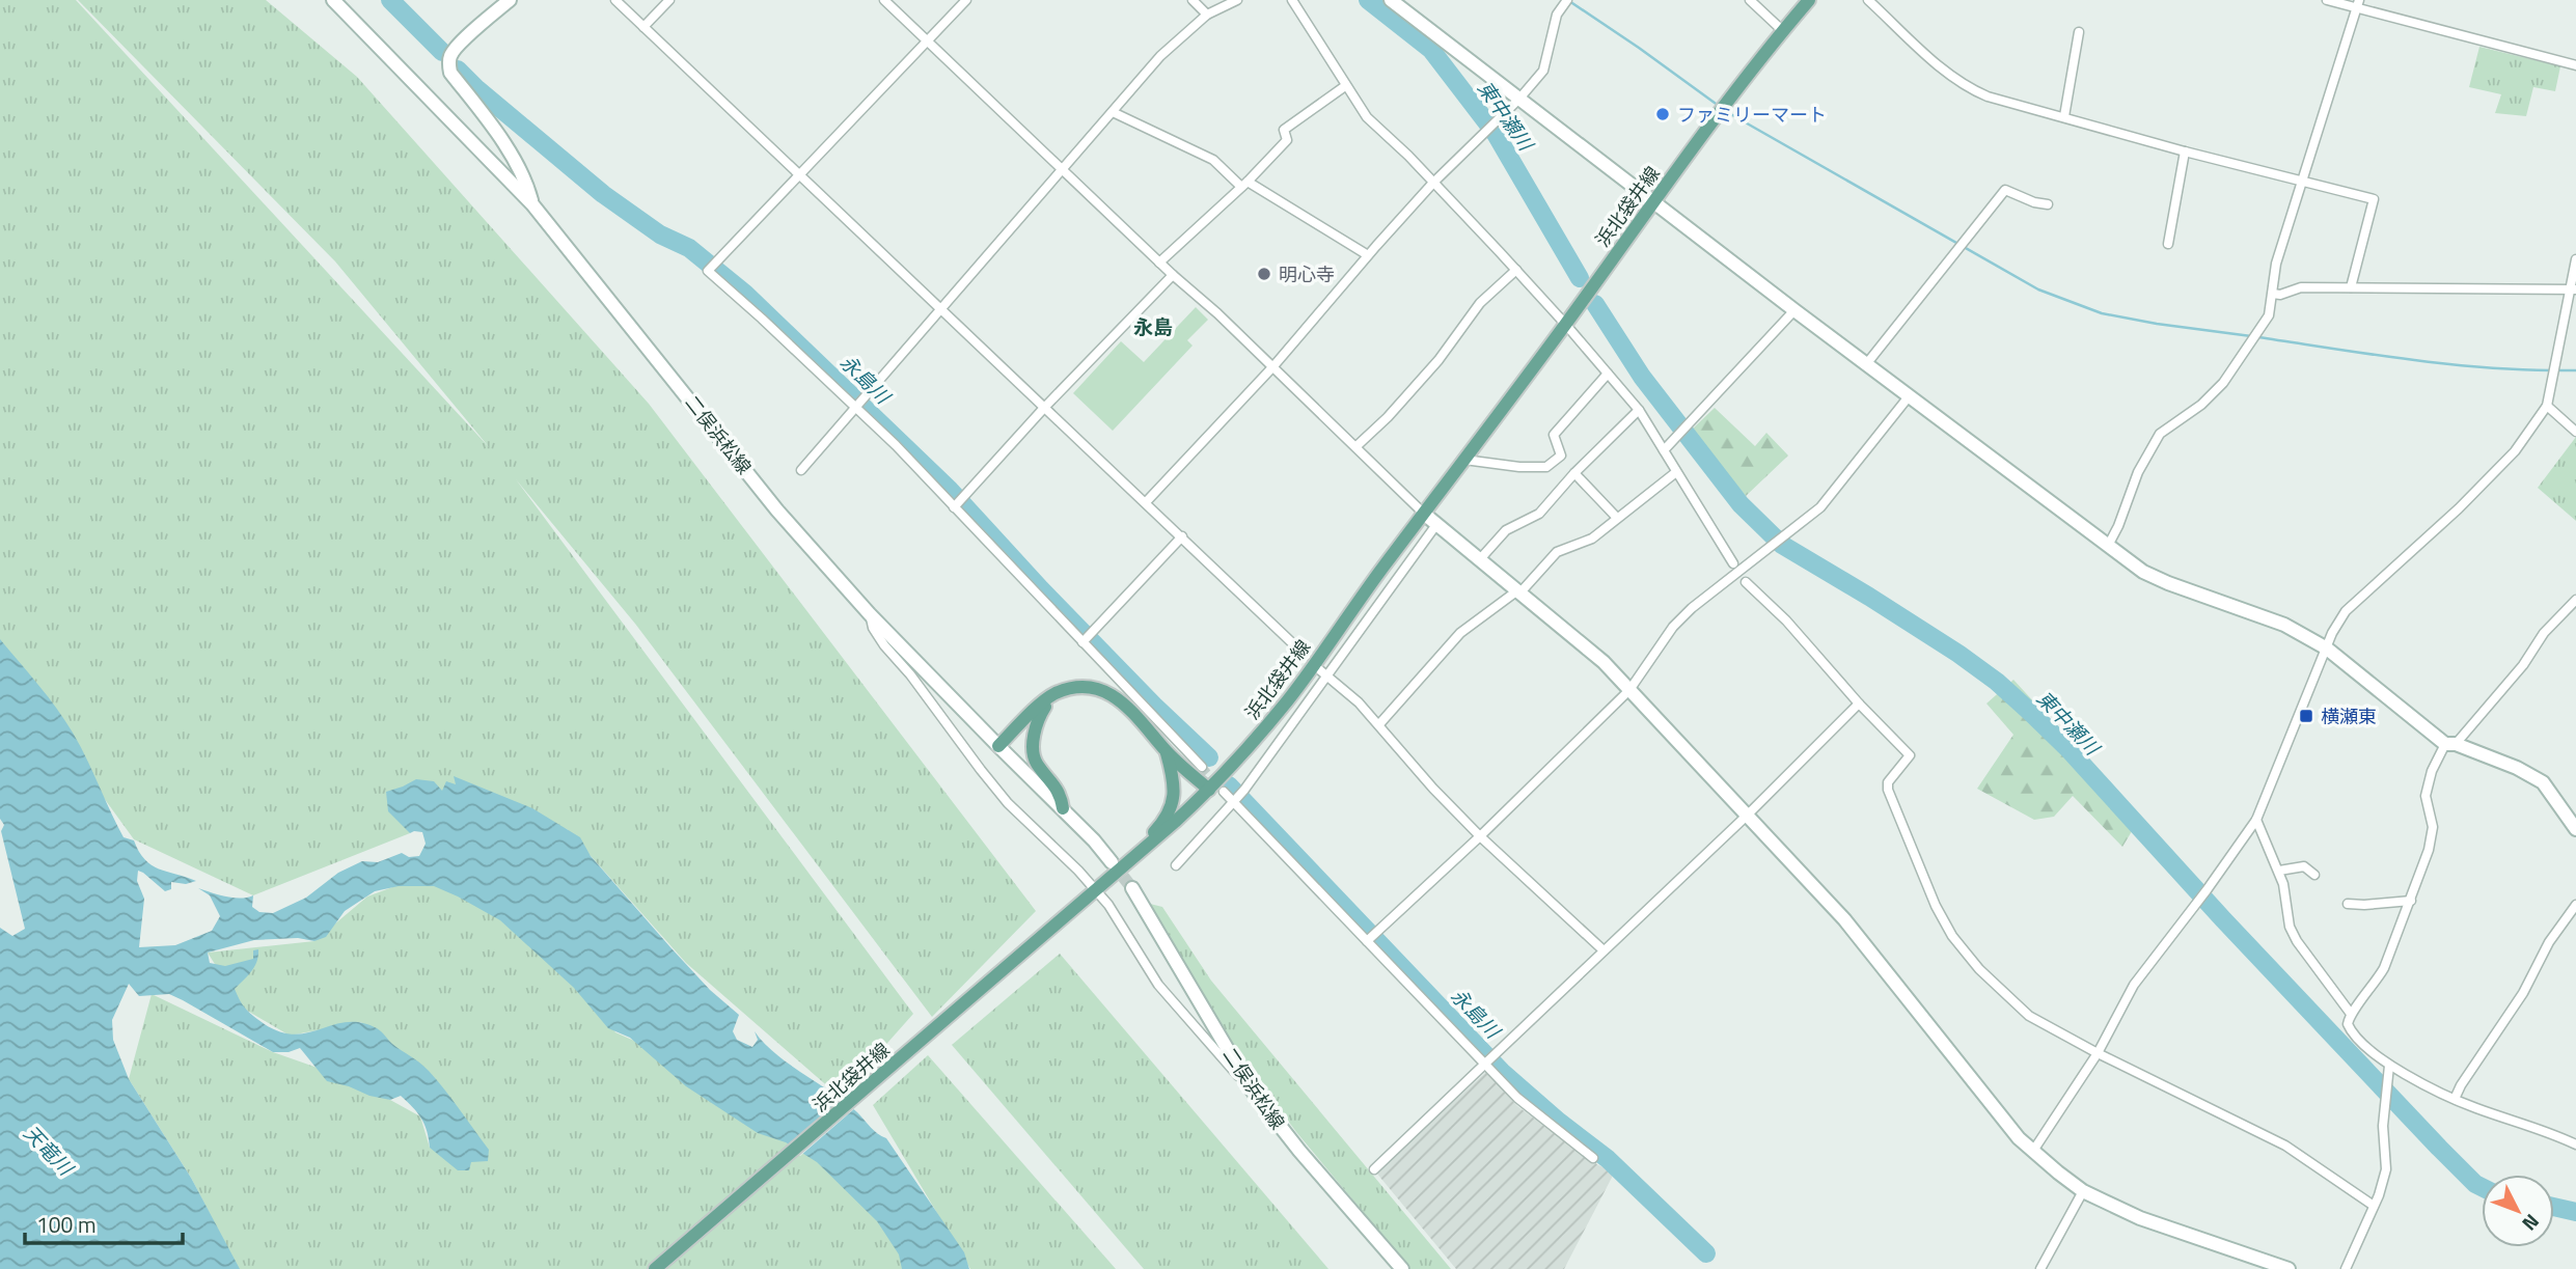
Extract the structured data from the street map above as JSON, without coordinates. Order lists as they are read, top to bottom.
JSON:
{
  "streets": {
    "main road": ["浜北袋井線"],
    "street": ["二俣浜松線"]
  },
  "districts": ["永島"],
  "water": ["東中瀬川", "永島川", "天竜川"],
  "places": {
    "other": ["ファミリーマート", "明心寺"],
    "transit": ["横瀬東"]
  },
  "scale_bar": "100 m",
  "north": "bottom right"
}
